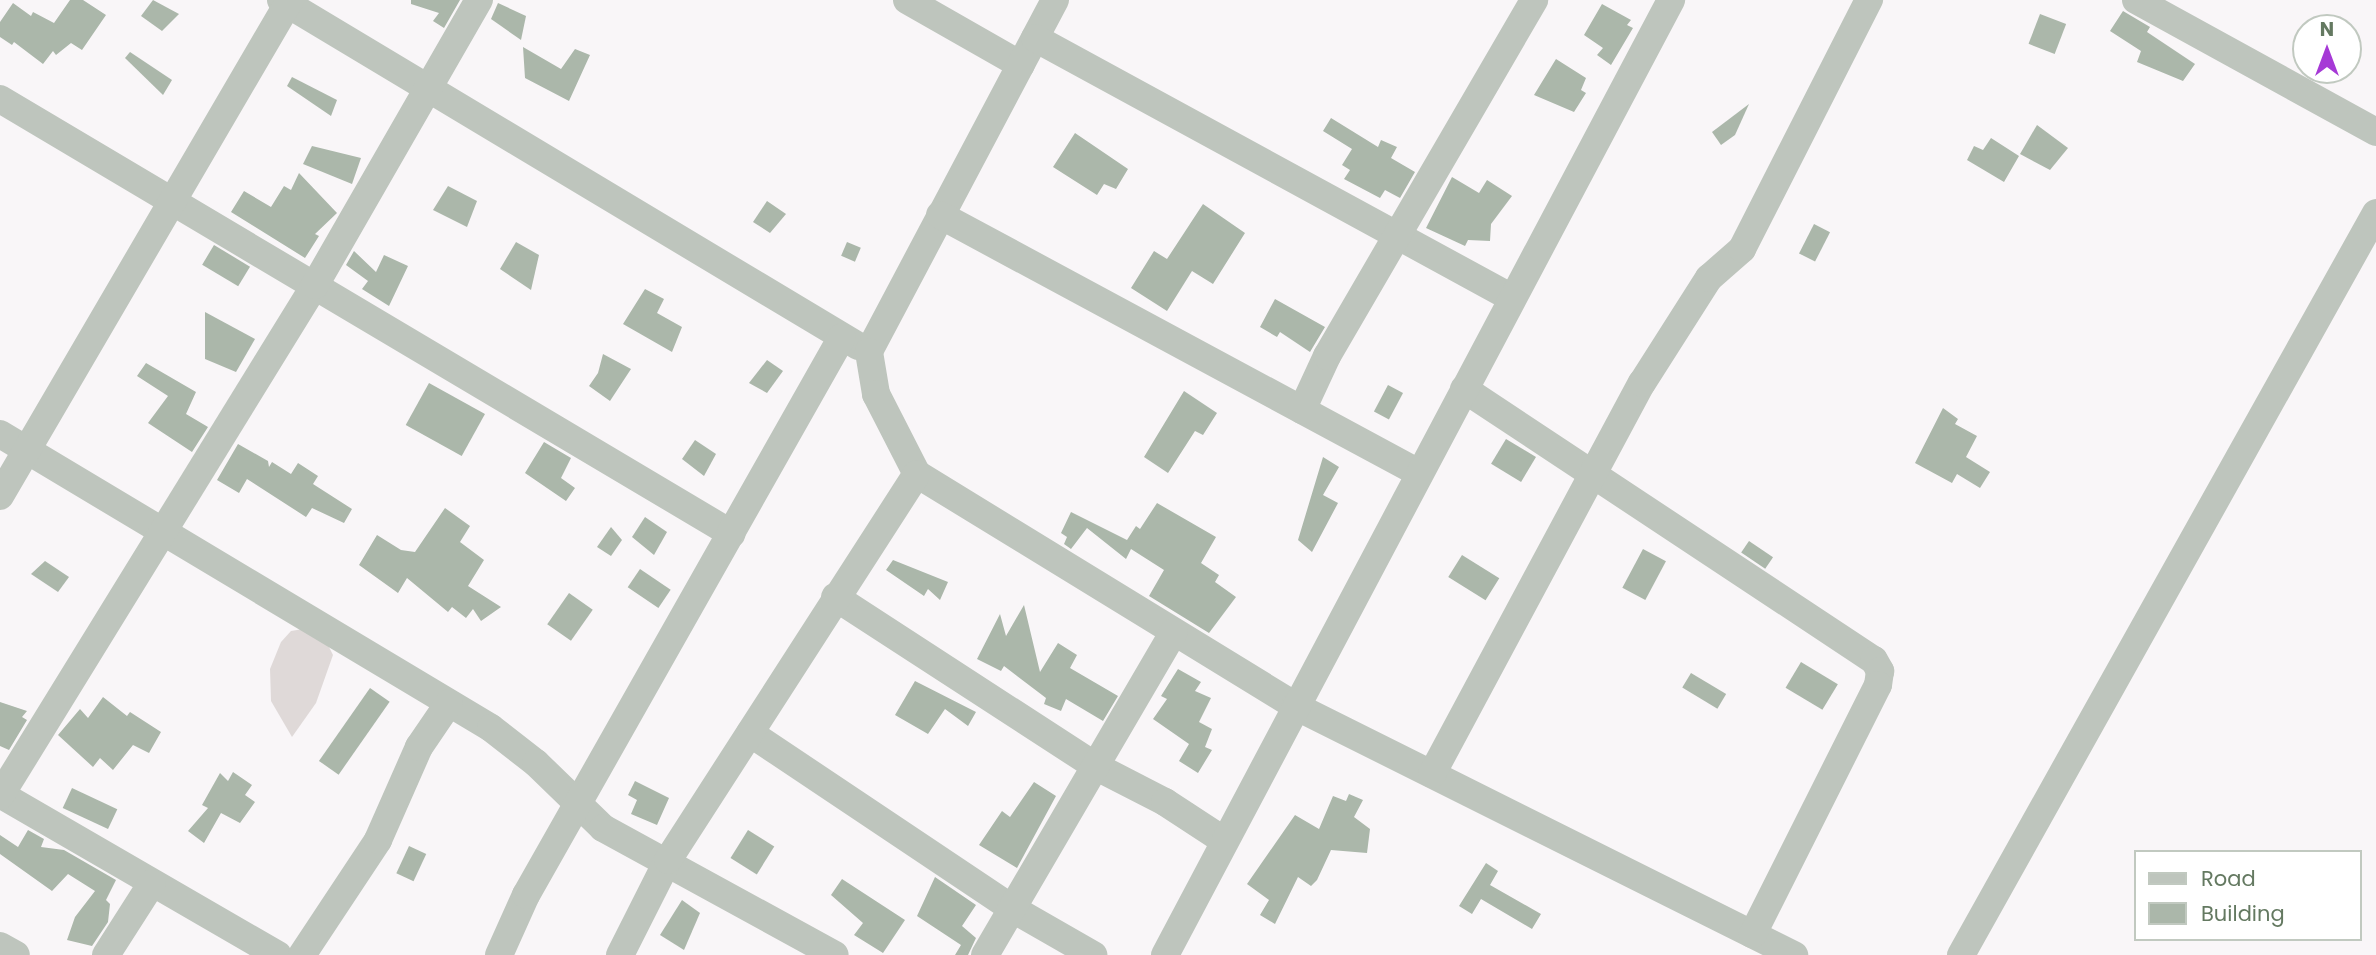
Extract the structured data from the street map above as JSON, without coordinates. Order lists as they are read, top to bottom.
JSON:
{
  "legend": ["Road", "Building"],
  "north": "top"
}
